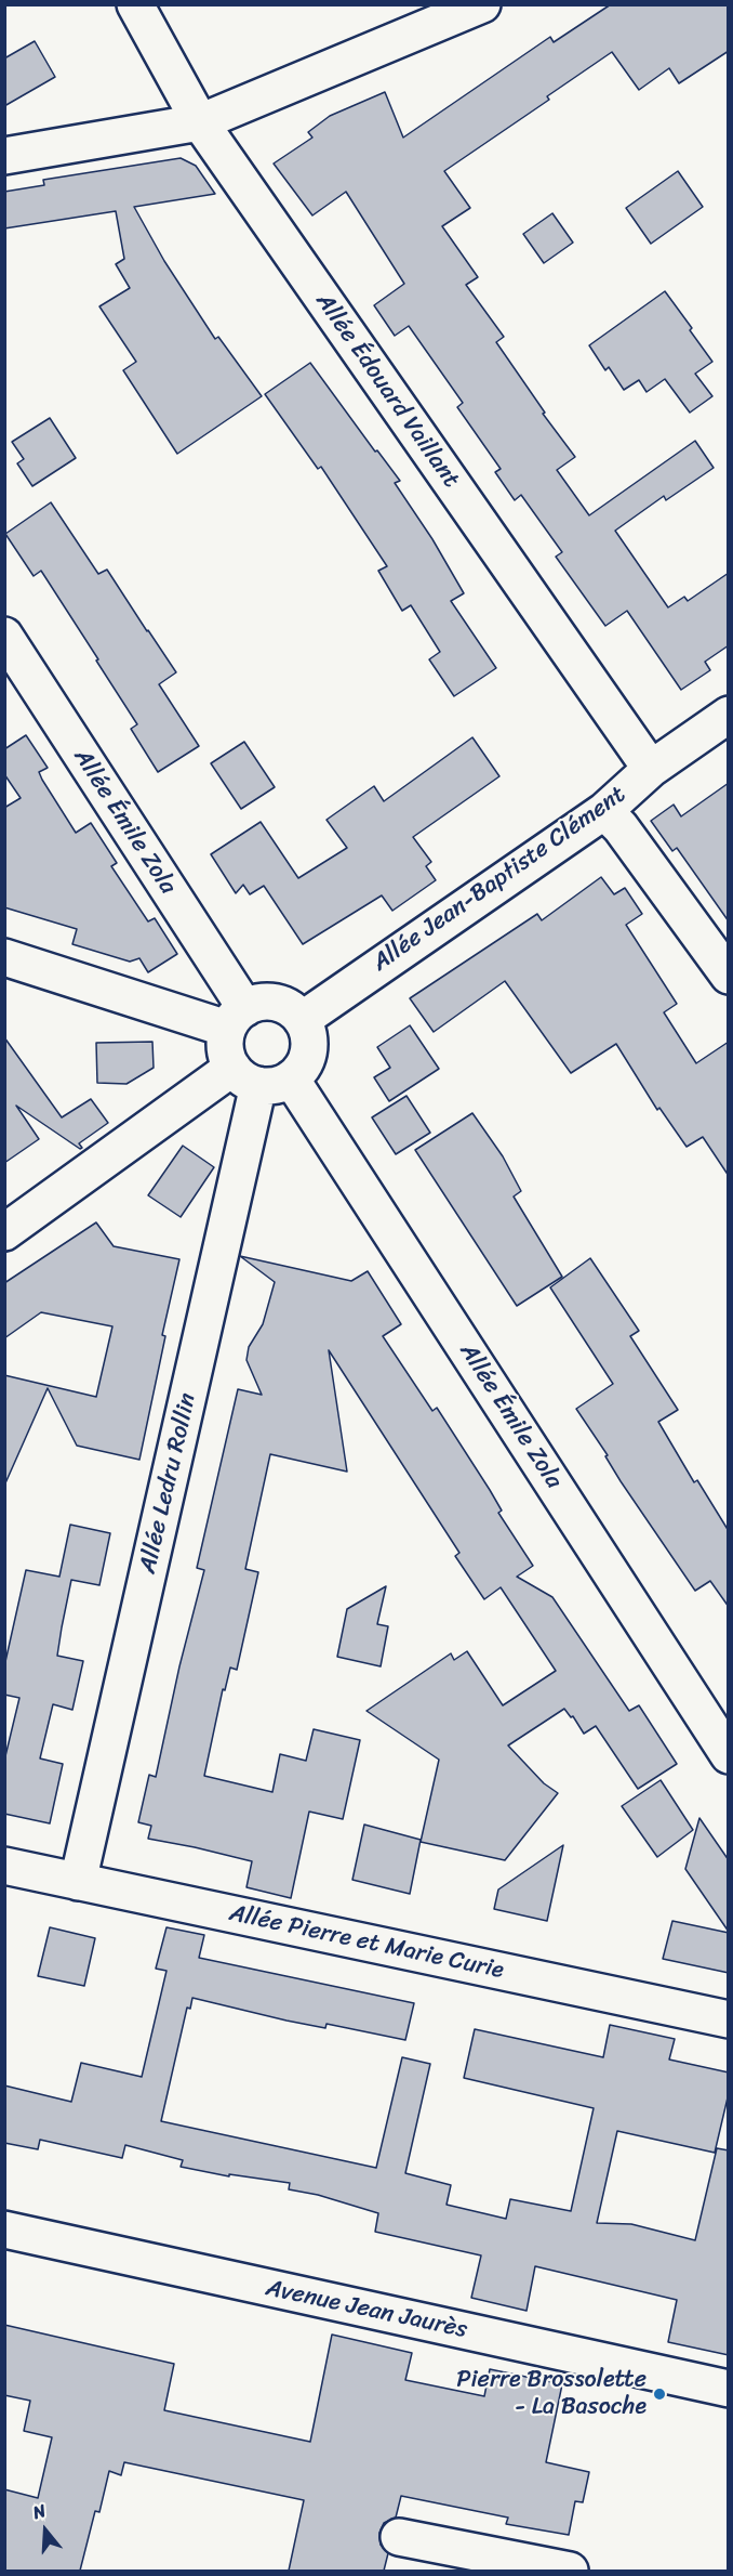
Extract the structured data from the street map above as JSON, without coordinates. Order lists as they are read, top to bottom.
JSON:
{
  "streets": {
    "street": [
      "Allée Édouard Vaillant",
      "Allée Émile Zola",
      "Allée Jean-Baptiste Clément",
      "Allée Ledru Rollin",
      "Allée Pierre et Marie Curie",
      "Avenue Jean Jaurès"
    ]
  },
  "crossings": [
    ["Allée Édouard Vaillant", "Allée Jean-Baptiste Clément"],
    ["Allée Émile Zola", "Allée Jean-Baptiste Clément"],
    ["Allée Émile Zola", "Allée Ledru Rollin"],
    ["Allée Jean-Baptiste Clément", "Allée Ledru Rollin"],
    ["Allée Ledru Rollin", "Allée Pierre et Marie Curie"]
  ],
  "places": ["Pierre Brossolette - La Basoche"],
  "north": "top"
}
